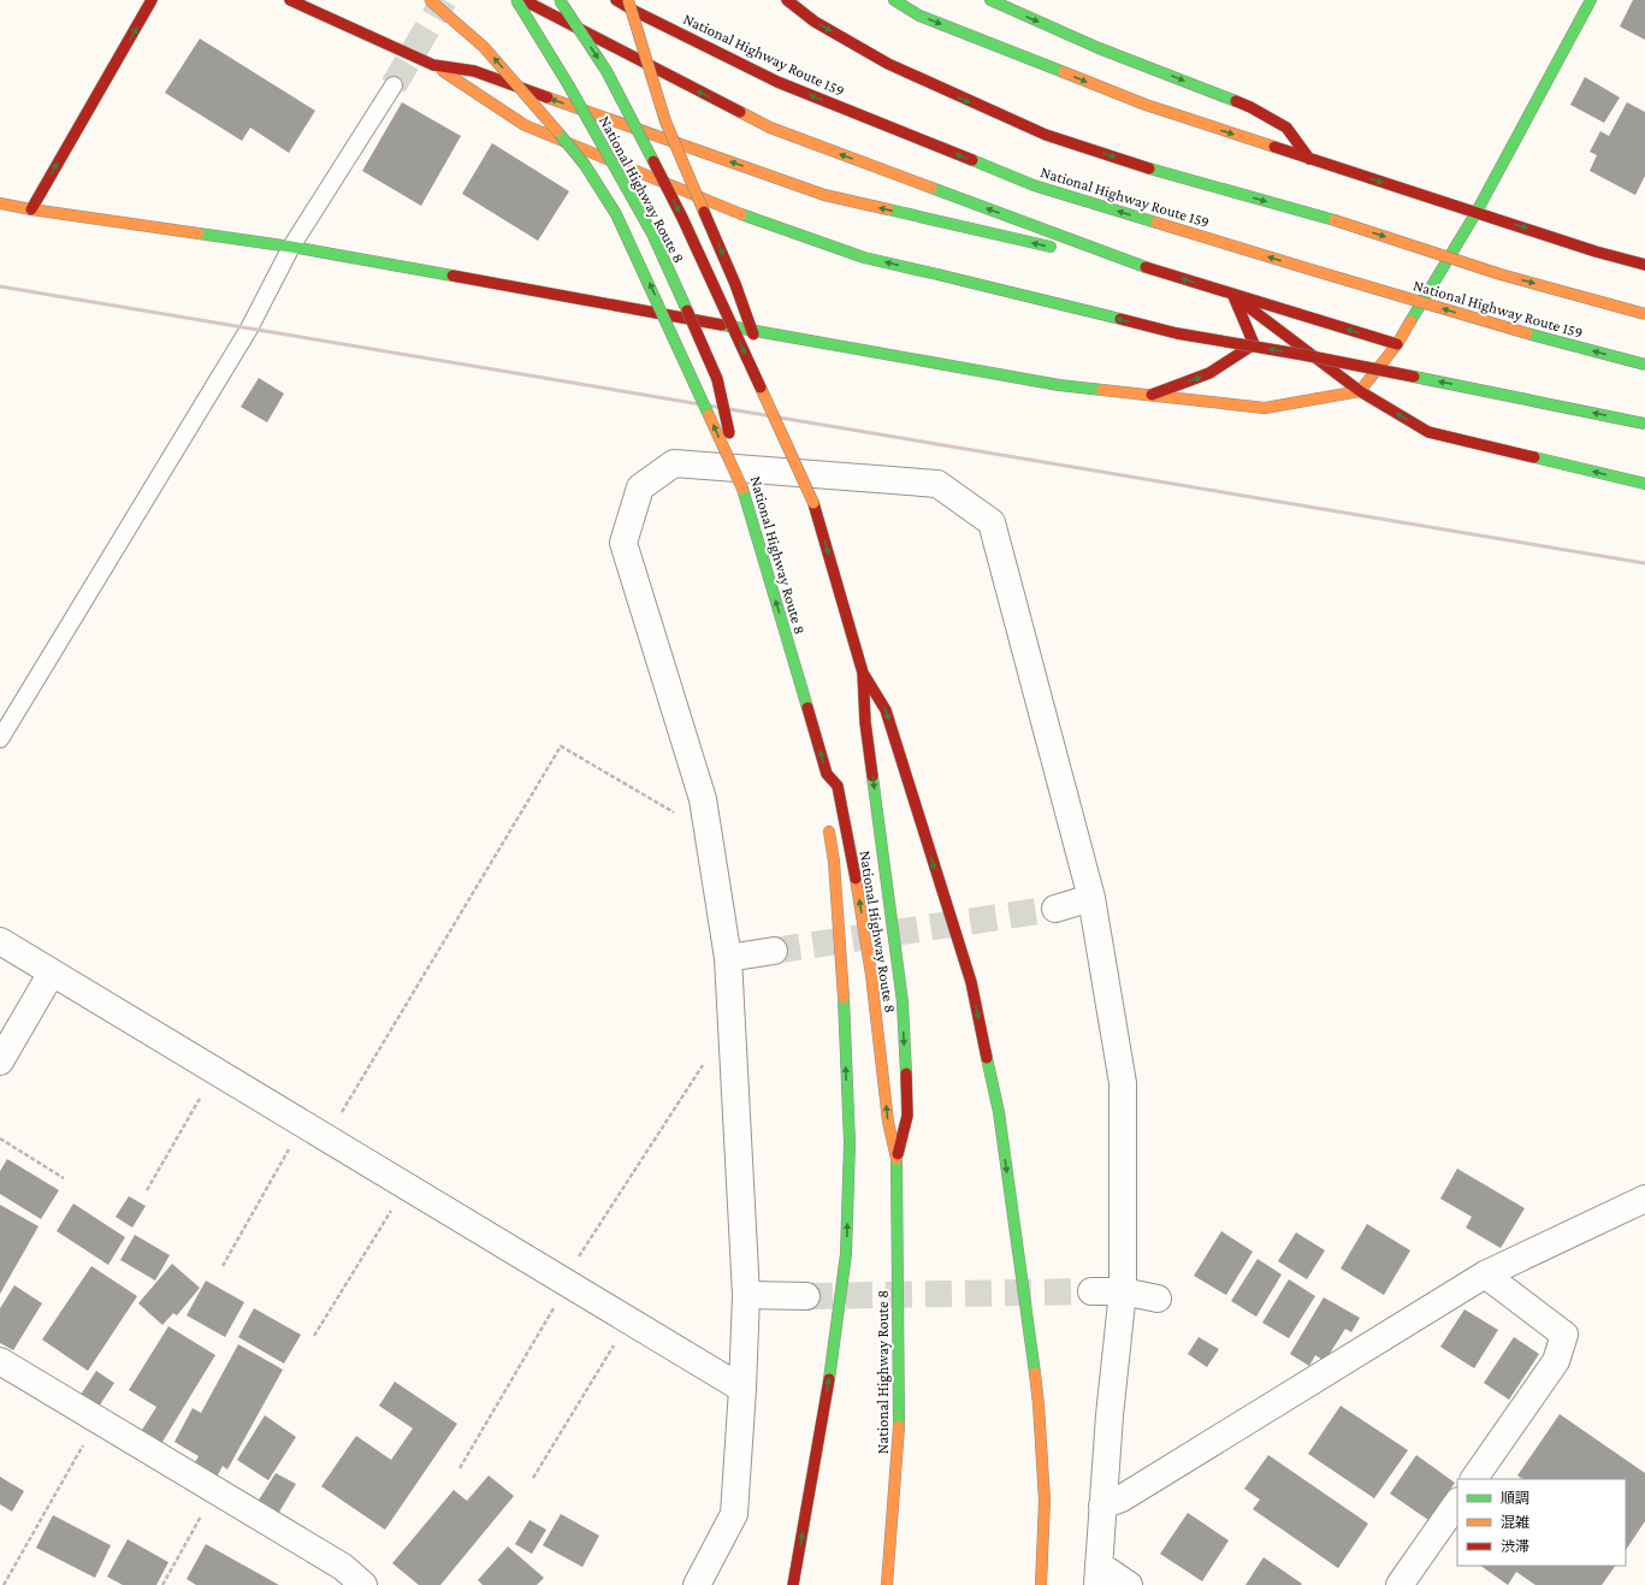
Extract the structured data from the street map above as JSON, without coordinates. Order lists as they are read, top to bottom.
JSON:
{
  "streets": {
    "main road": ["National Highway Route 159", "National Highway Route 8"]
  },
  "legend": ["順調", "混雑", "渋滞"]
}
